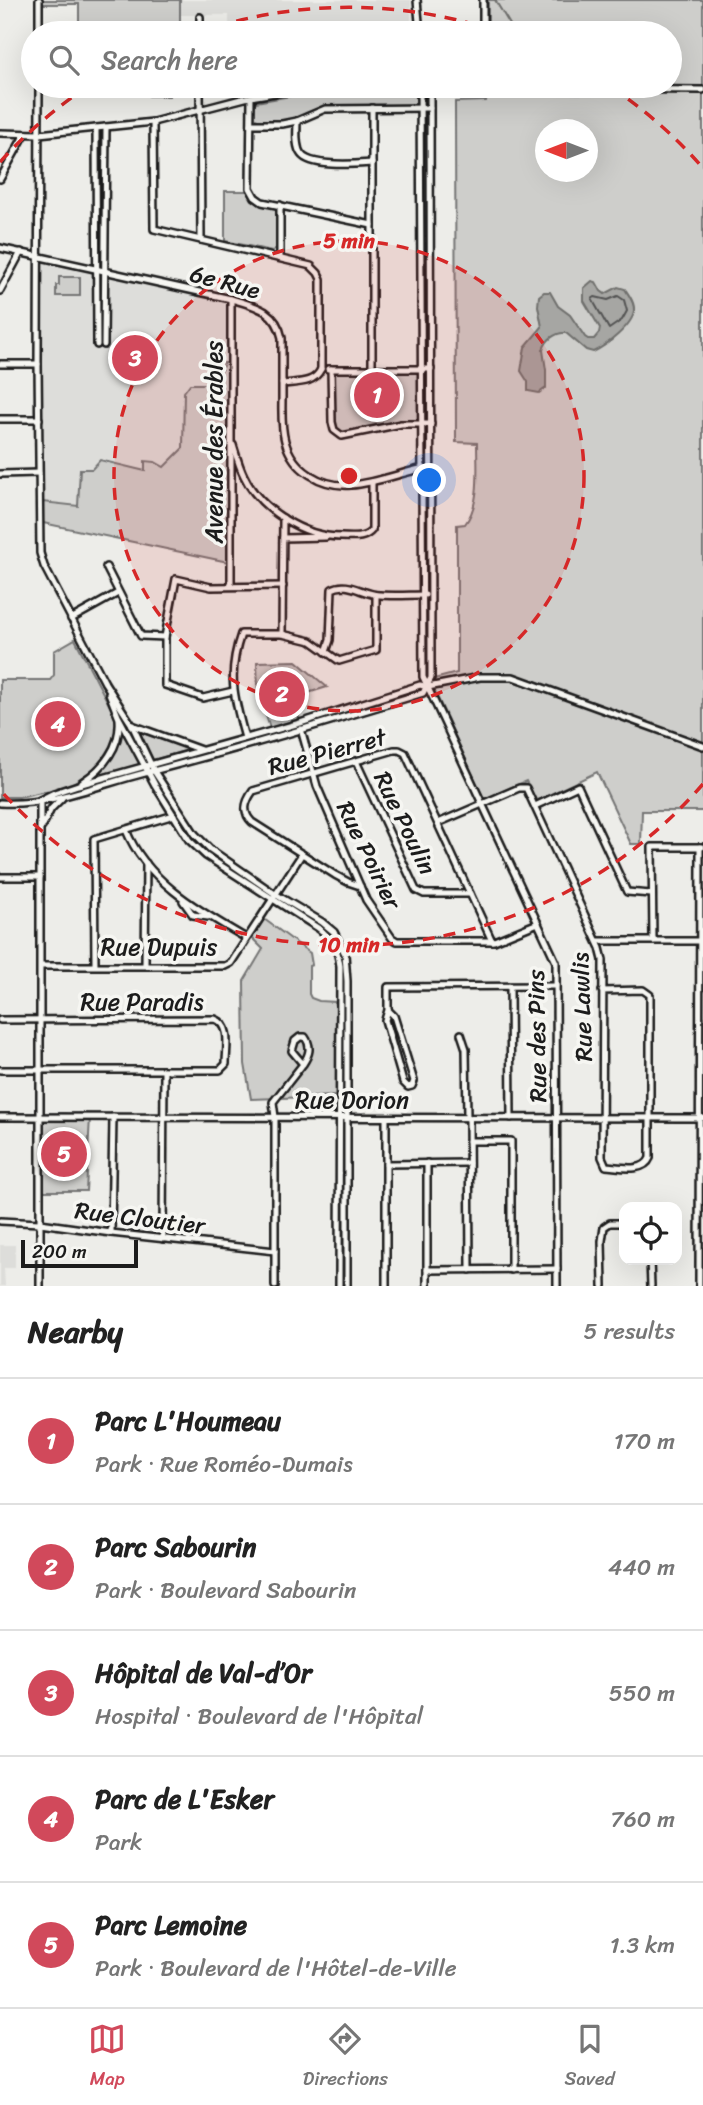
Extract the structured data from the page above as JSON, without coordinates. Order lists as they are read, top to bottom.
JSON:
{
  "streets": {
    "street": [
      "6e Rue",
      "Avenue des Érables",
      "Rue Pierret",
      "Rue Poulin",
      "Rue Poirier",
      "Rue Dupuis",
      "Rue Paradis",
      "Rue Lawlis",
      "Rue des Pins",
      "Rue Dorion",
      "Rue Cloutier"
    ]
  },
  "crossings": [
    ["6e Rue", "Avenue des Érables"],
    ["Rue Pierret", "Rue Poulin"],
    ["Rue Pierret", "Rue Poirier"],
    ["Rue Pierret", "Rue Dupuis"],
    ["Rue Poirier", "Rue des Pins"],
    ["Rue Lawlis", "Rue des Pins"],
    ["Rue Lawlis", "Rue Dorion"],
    ["Rue des Pins", "Rue Dorion"]
  ],
  "scale_bar": "200 m",
  "north": "left",
  "page": {
    "search": "Search here",
    "pins": [
      "3",
      "1",
      "2",
      "4",
      "5"
    ],
    "scale": "200 m",
    "heading": ["Nearby", "5 results"],
    "list": [
      {
        "mark": "1",
        "name": "Parc L'Houmeau",
        "note": "Park · Rue Roméo-Dumais",
        "value": "170 m"
      },
      {
        "mark": "2",
        "name": "Parc Sabourin",
        "note": "Park · Boulevard Sabourin",
        "value": "440 m"
      },
      {
        "mark": "3",
        "name": "Hôpital de Val-d’Or",
        "note": "Hospital · Boulevard de l'Hôpital",
        "value": "550 m"
      },
      {
        "mark": "4",
        "name": "Parc de L'Esker",
        "note": "Park",
        "value": "760 m"
      },
      {
        "mark": "5",
        "name": "Parc Lemoine",
        "note": "Park · Boulevard de l'Hôtel-de-Ville",
        "value": "1.3 km"
      }
    ],
    "nav": ["Map", "Directions", "Saved"]
  },
  "rings": ["5 min", "10 min"]
}
